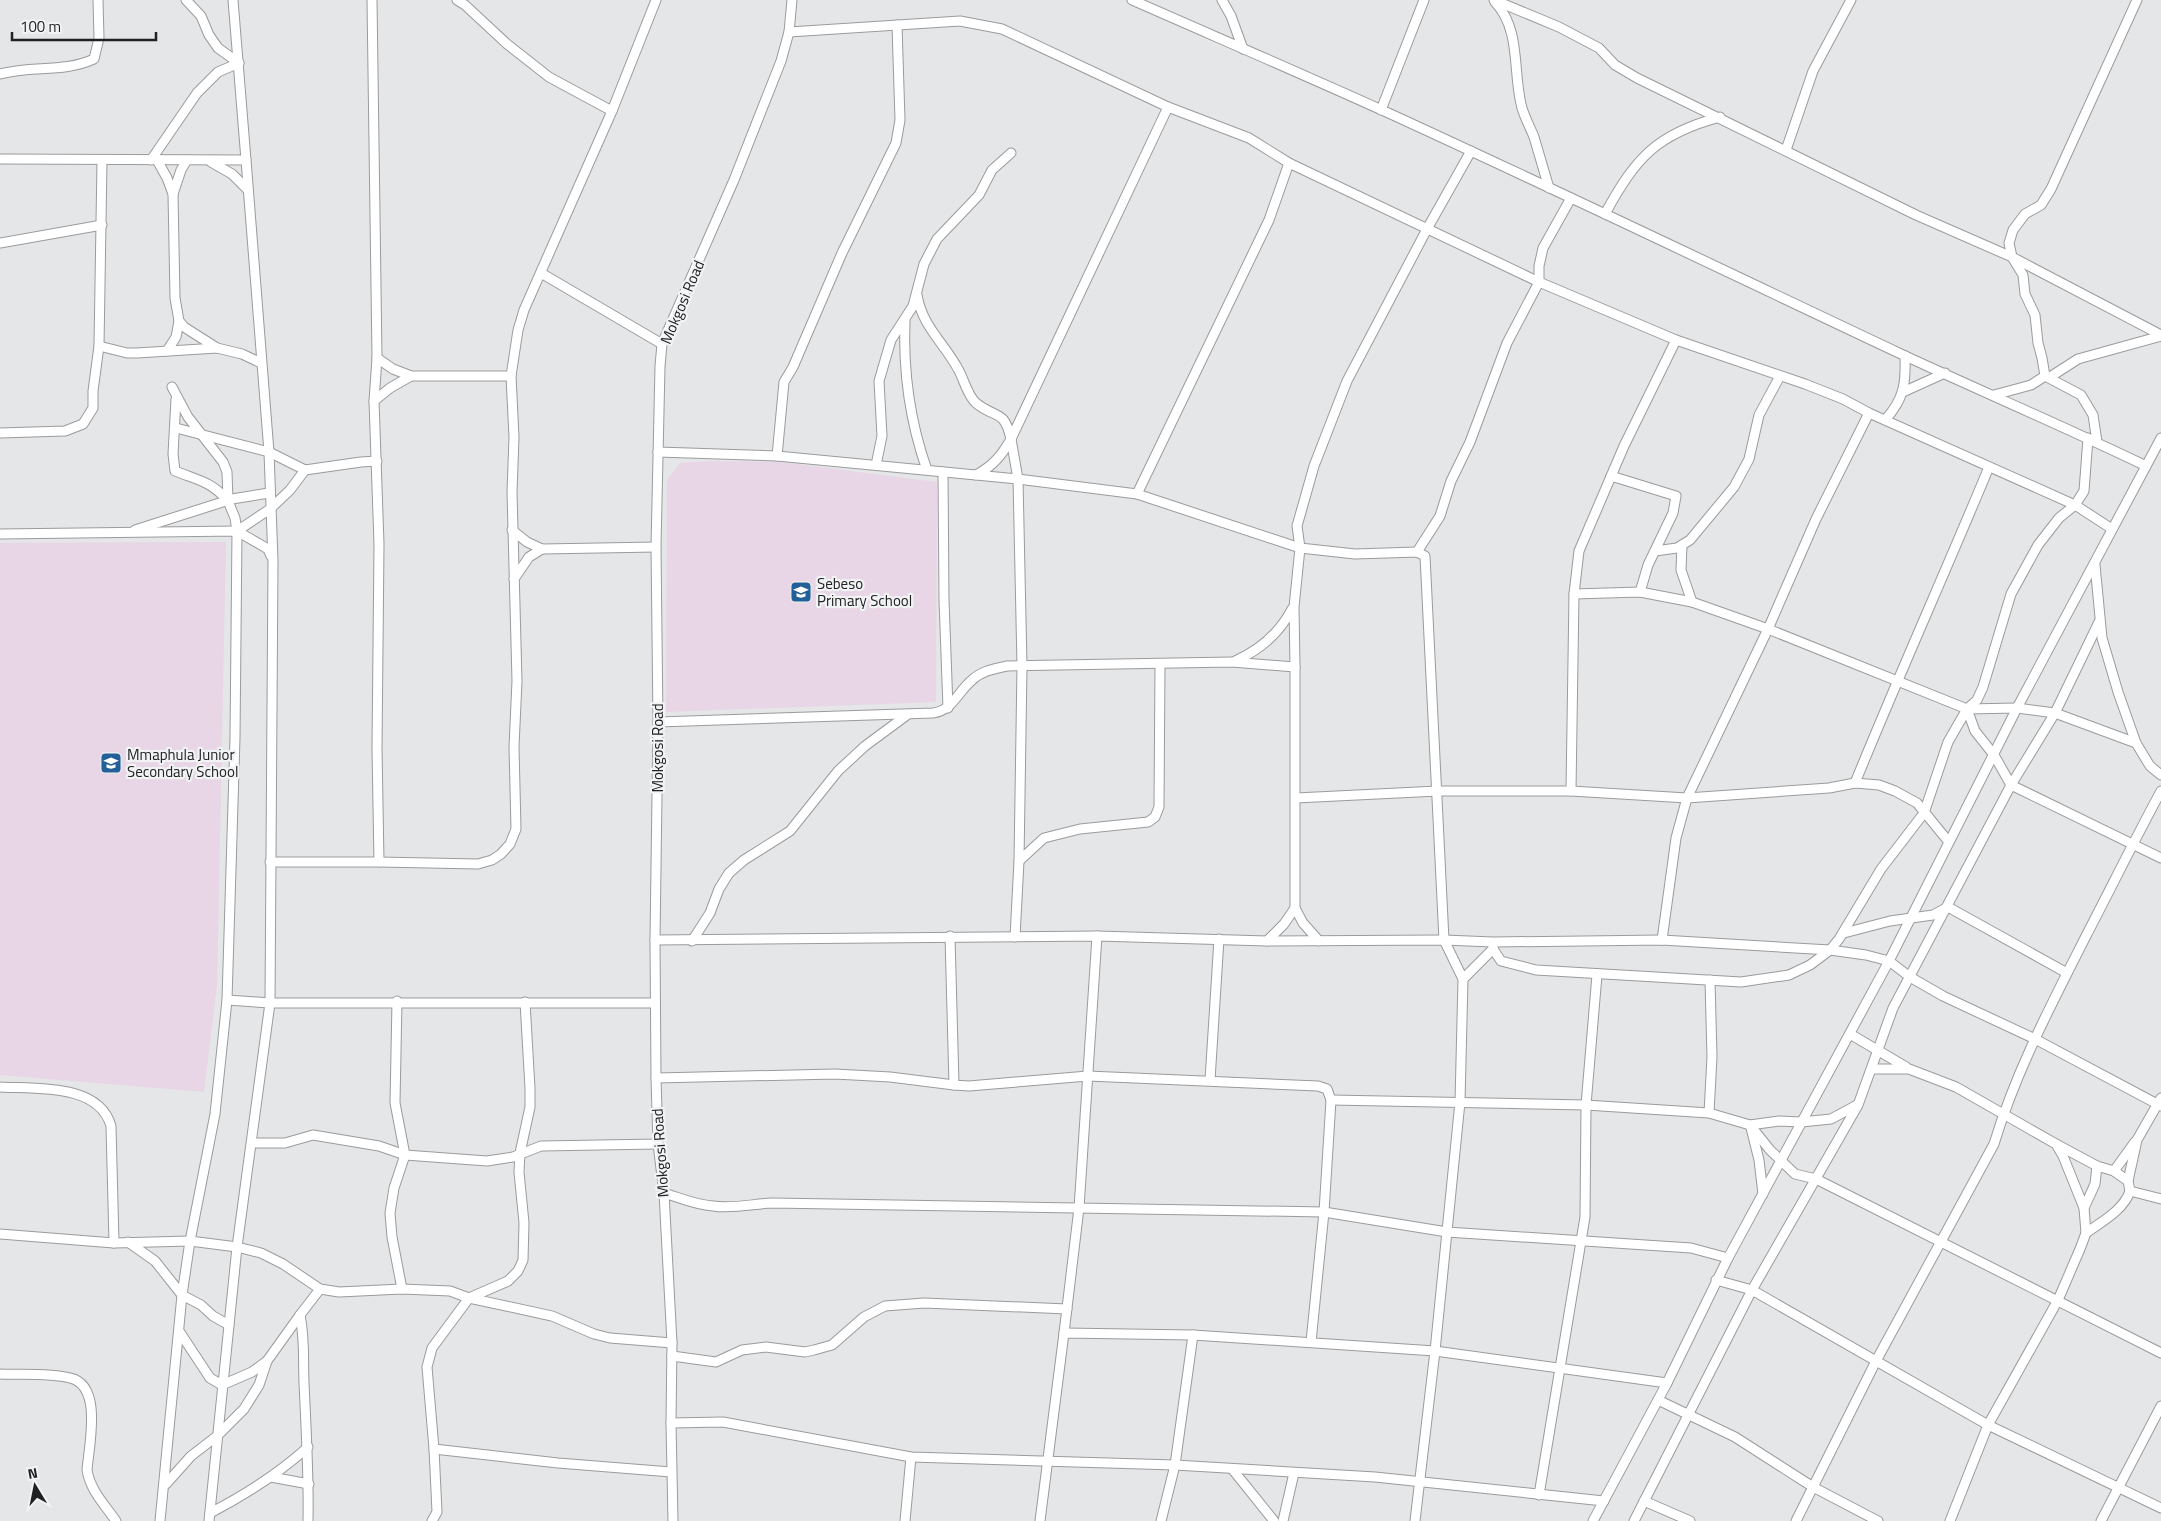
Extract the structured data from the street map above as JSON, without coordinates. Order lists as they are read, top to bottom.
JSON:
{
  "streets": {
    "street": ["Mokgosi Road"]
  },
  "places": {
    "school or university": ["Sebeso Primary School", "Mmaphula Junior Secondary School"]
  },
  "scale_bar": "100 m",
  "north": "top"
}
